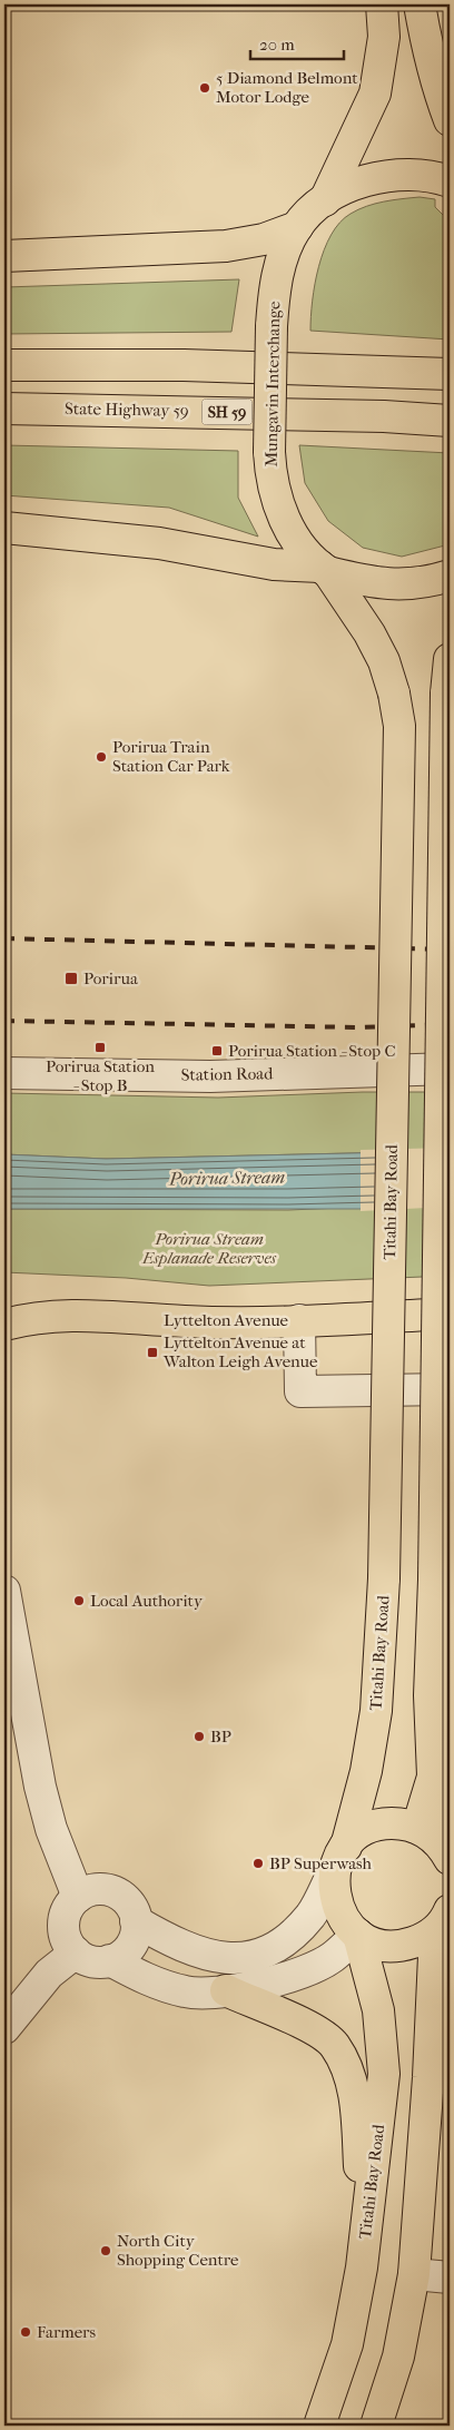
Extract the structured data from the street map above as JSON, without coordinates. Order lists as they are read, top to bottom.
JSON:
{
  "streets": {
    "main road": [
      "Mungavin Interchange",
      "State Highway 59",
      "SH 59",
      "Titahi Bay Road",
      "Lyttelton Avenue"
    ],
    "street": ["Station Road"]
  },
  "crossings": [
    ["Mungavin Interchange", "Titahi Bay Road"]
  ],
  "water": ["Porirua Stream"],
  "parks": ["Porirua Stream Esplanade Reserves"],
  "places": {
    "other": [
      "5 Diamond Belmont Motor Lodge",
      "Porirua Train Station Car Park",
      "Local Authority",
      "BP",
      "BP Superwash",
      "North City Shopping Centre",
      "Farmers"
    ],
    "transit": [
      "Porirua",
      "Porirua Station - Stop B",
      "Porirua Station - Stop C",
      "Lyttelton Avenue at Walton Leigh Avenue"
    ]
  },
  "scale_bar": "20 m"
}
